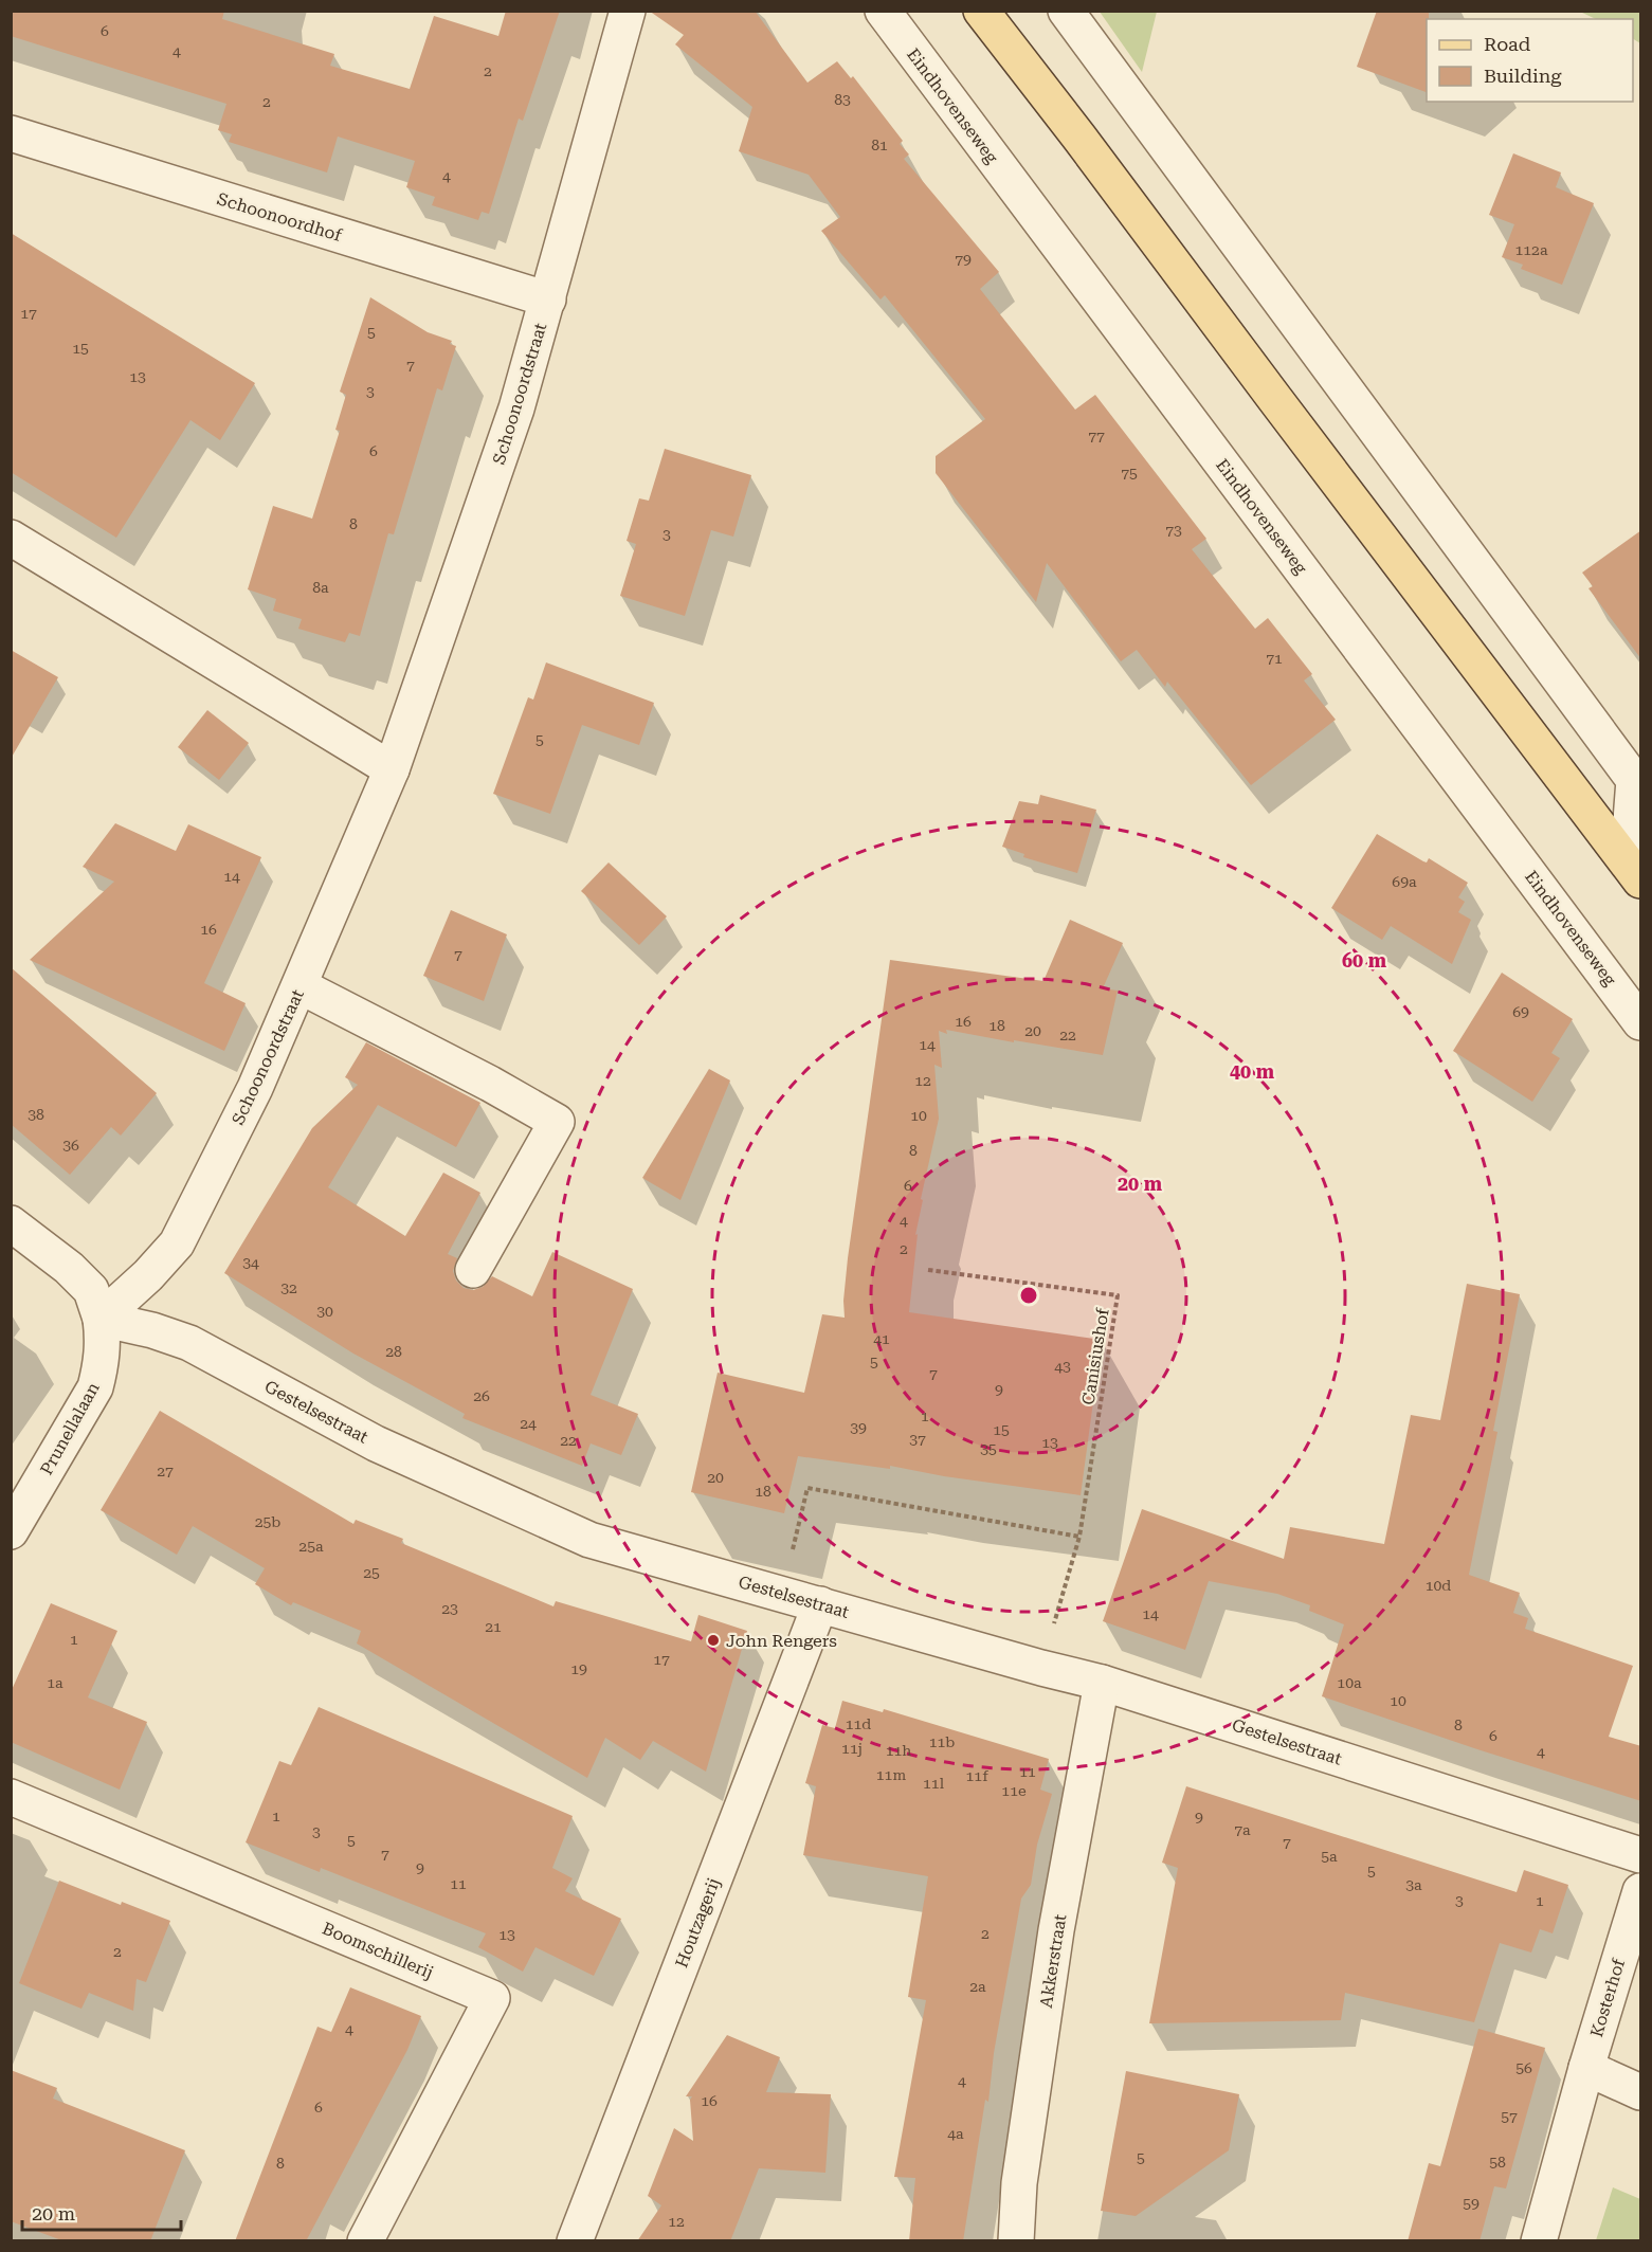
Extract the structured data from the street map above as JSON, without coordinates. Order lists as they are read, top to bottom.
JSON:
{
  "streets": {
    "street": [
      "Eindhovenseweg",
      "Schoonoordhof",
      "Schoonoordstraat",
      "Gestelsestraat",
      "Prunellalaan",
      "Houtzagerij",
      "Boomschillerij",
      "Akkerstraat",
      "Kosterhof"
    ],
    "path": ["Canisiushof"]
  },
  "crossings": [
    ["Schoonoordhof", "Schoonoordstraat"],
    ["Schoonoordstraat", "Gestelsestraat"],
    ["Schoonoordstraat", "Prunellalaan"],
    ["Canisiushof", "Gestelsestraat"],
    ["Gestelsestraat", "Prunellalaan"],
    ["Gestelsestraat", "Houtzagerij"],
    ["Gestelsestraat", "Akkerstraat"]
  ],
  "places": ["John Rengers"],
  "house_numbers": [
    "6",
    "4",
    "2",
    "83",
    "2",
    "81",
    "4",
    "112a",
    "79",
    "17",
    "5",
    "15",
    "7",
    "13",
    "3",
    "77",
    "6",
    "75",
    "8",
    "73",
    "3",
    "8a",
    "71",
    "5",
    "14",
    "69a",
    "16",
    "7",
    "69",
    "16",
    "18",
    "20",
    "22",
    "14",
    "12",
    "38",
    "10",
    "36",
    "8",
    "6",
    "4",
    "2",
    "34",
    "32",
    "30",
    "41",
    "28",
    "5",
    "43",
    "7",
    "9",
    "26",
    "1",
    "24",
    "39",
    "15",
    "37",
    "22",
    "13",
    "35",
    "27",
    "20",
    "18",
    "25b",
    "25a",
    "25",
    "10d",
    "23",
    "14",
    "21",
    "1",
    "17",
    "19",
    "1a",
    "10a",
    "10",
    "11d",
    "8",
    "6",
    "11b",
    "11j",
    "11h",
    "4",
    "11",
    "11m",
    "11f",
    "11l",
    "11e",
    "1",
    "9",
    "7a",
    "3",
    "5",
    "7",
    "7",
    "5a",
    "9",
    "5",
    "11",
    "3a",
    "3",
    "1",
    "2",
    "13",
    "2",
    "2a",
    "4",
    "56",
    "4",
    "16",
    "6",
    "57",
    "4a",
    "5",
    "58",
    "8",
    "59",
    "12"
  ],
  "legend": ["Road", "Building"],
  "scale_bar": "20 m",
  "rings": ["60 m", "40 m", "20 m"]
}
